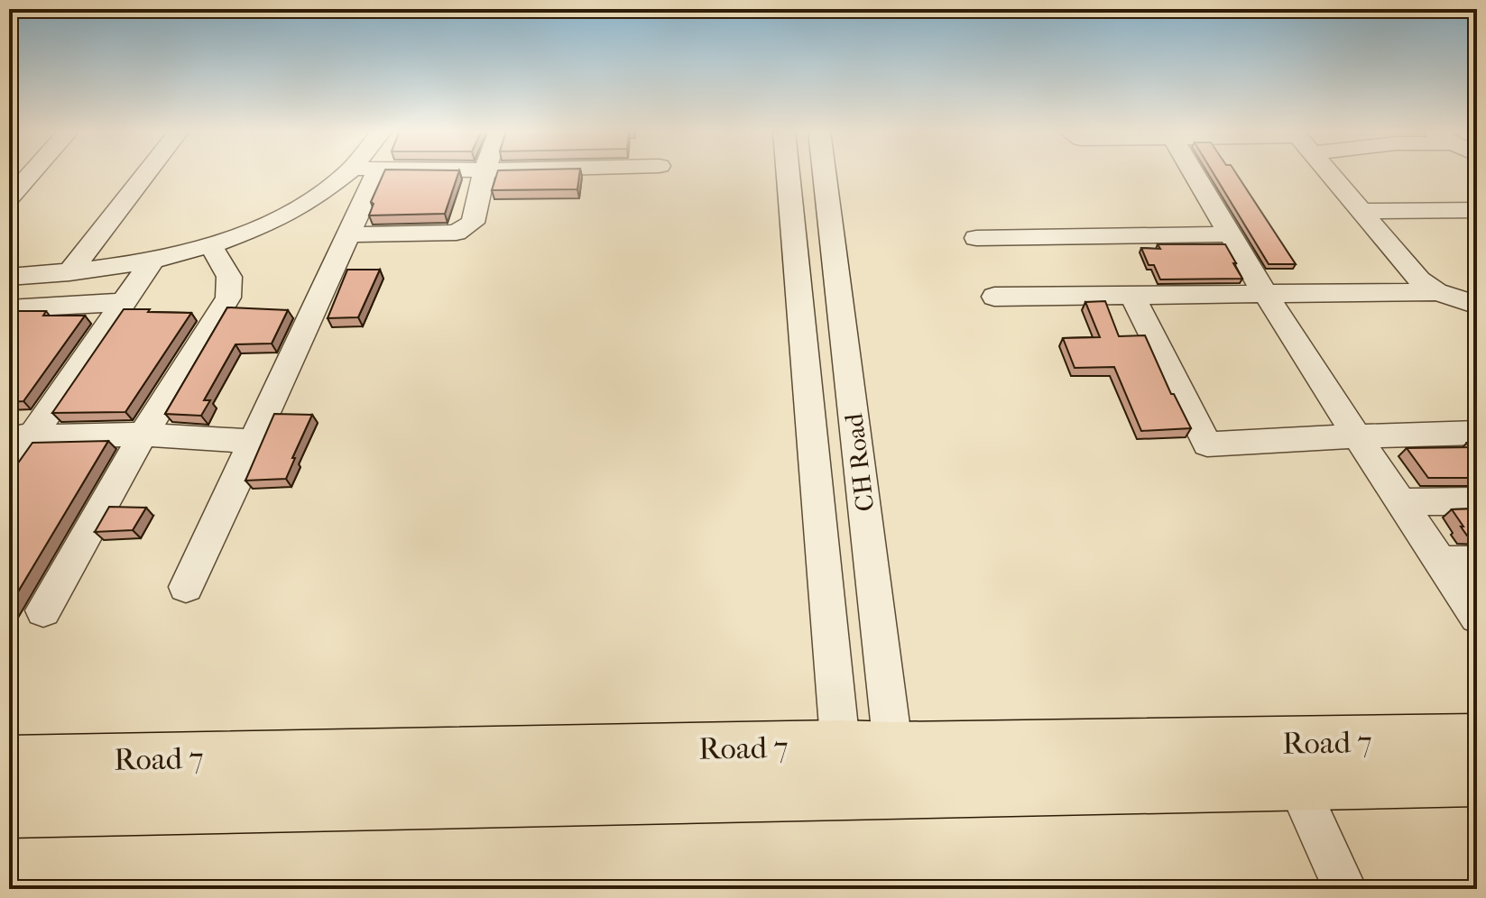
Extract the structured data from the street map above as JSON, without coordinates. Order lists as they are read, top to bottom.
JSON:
{
  "streets": {
    "main road": ["Road 7"],
    "street": ["CH Road"]
  },
  "crossings": [
    ["CH Road", "Road 7"]
  ]
}
